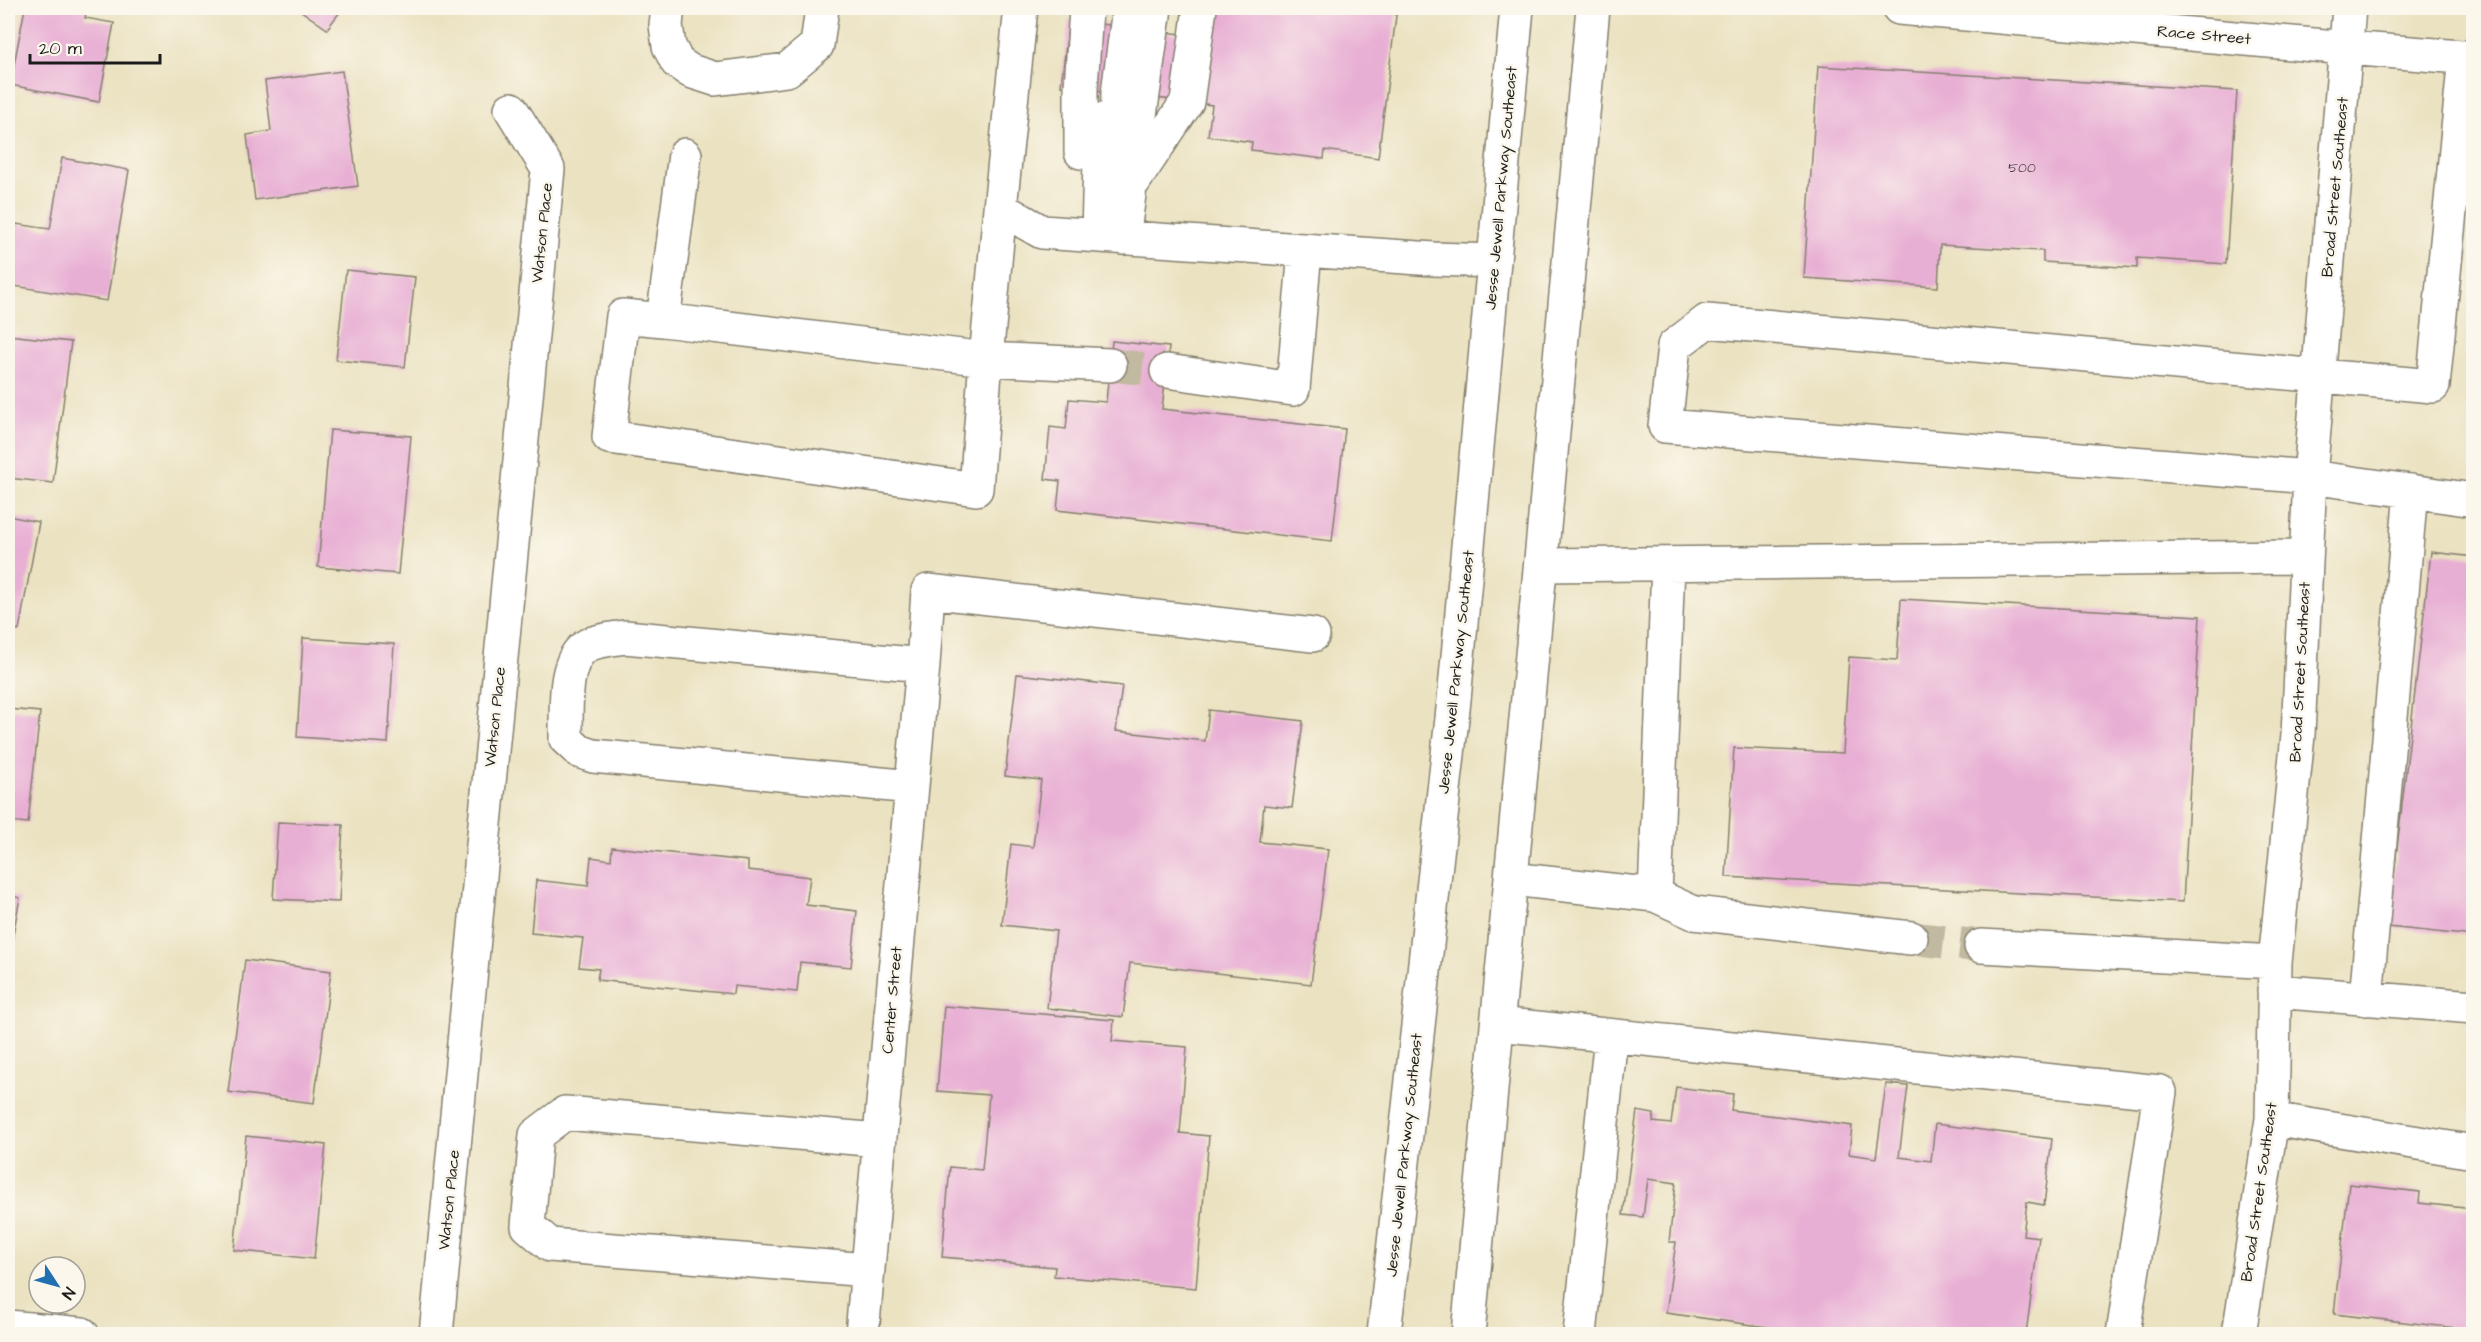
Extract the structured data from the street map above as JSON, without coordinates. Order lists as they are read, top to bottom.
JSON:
{
  "streets": {
    "street": [
      "Race Street",
      "Broad Street Southeast",
      "Jesse Jewell Parkway Southeast",
      "Watson Place",
      "Center Street"
    ]
  },
  "crossings": [
    ["Race Street", "Broad Street Southeast"]
  ],
  "house_numbers": ["500"],
  "scale_bar": "20 m",
  "north": "bottom right"
}
